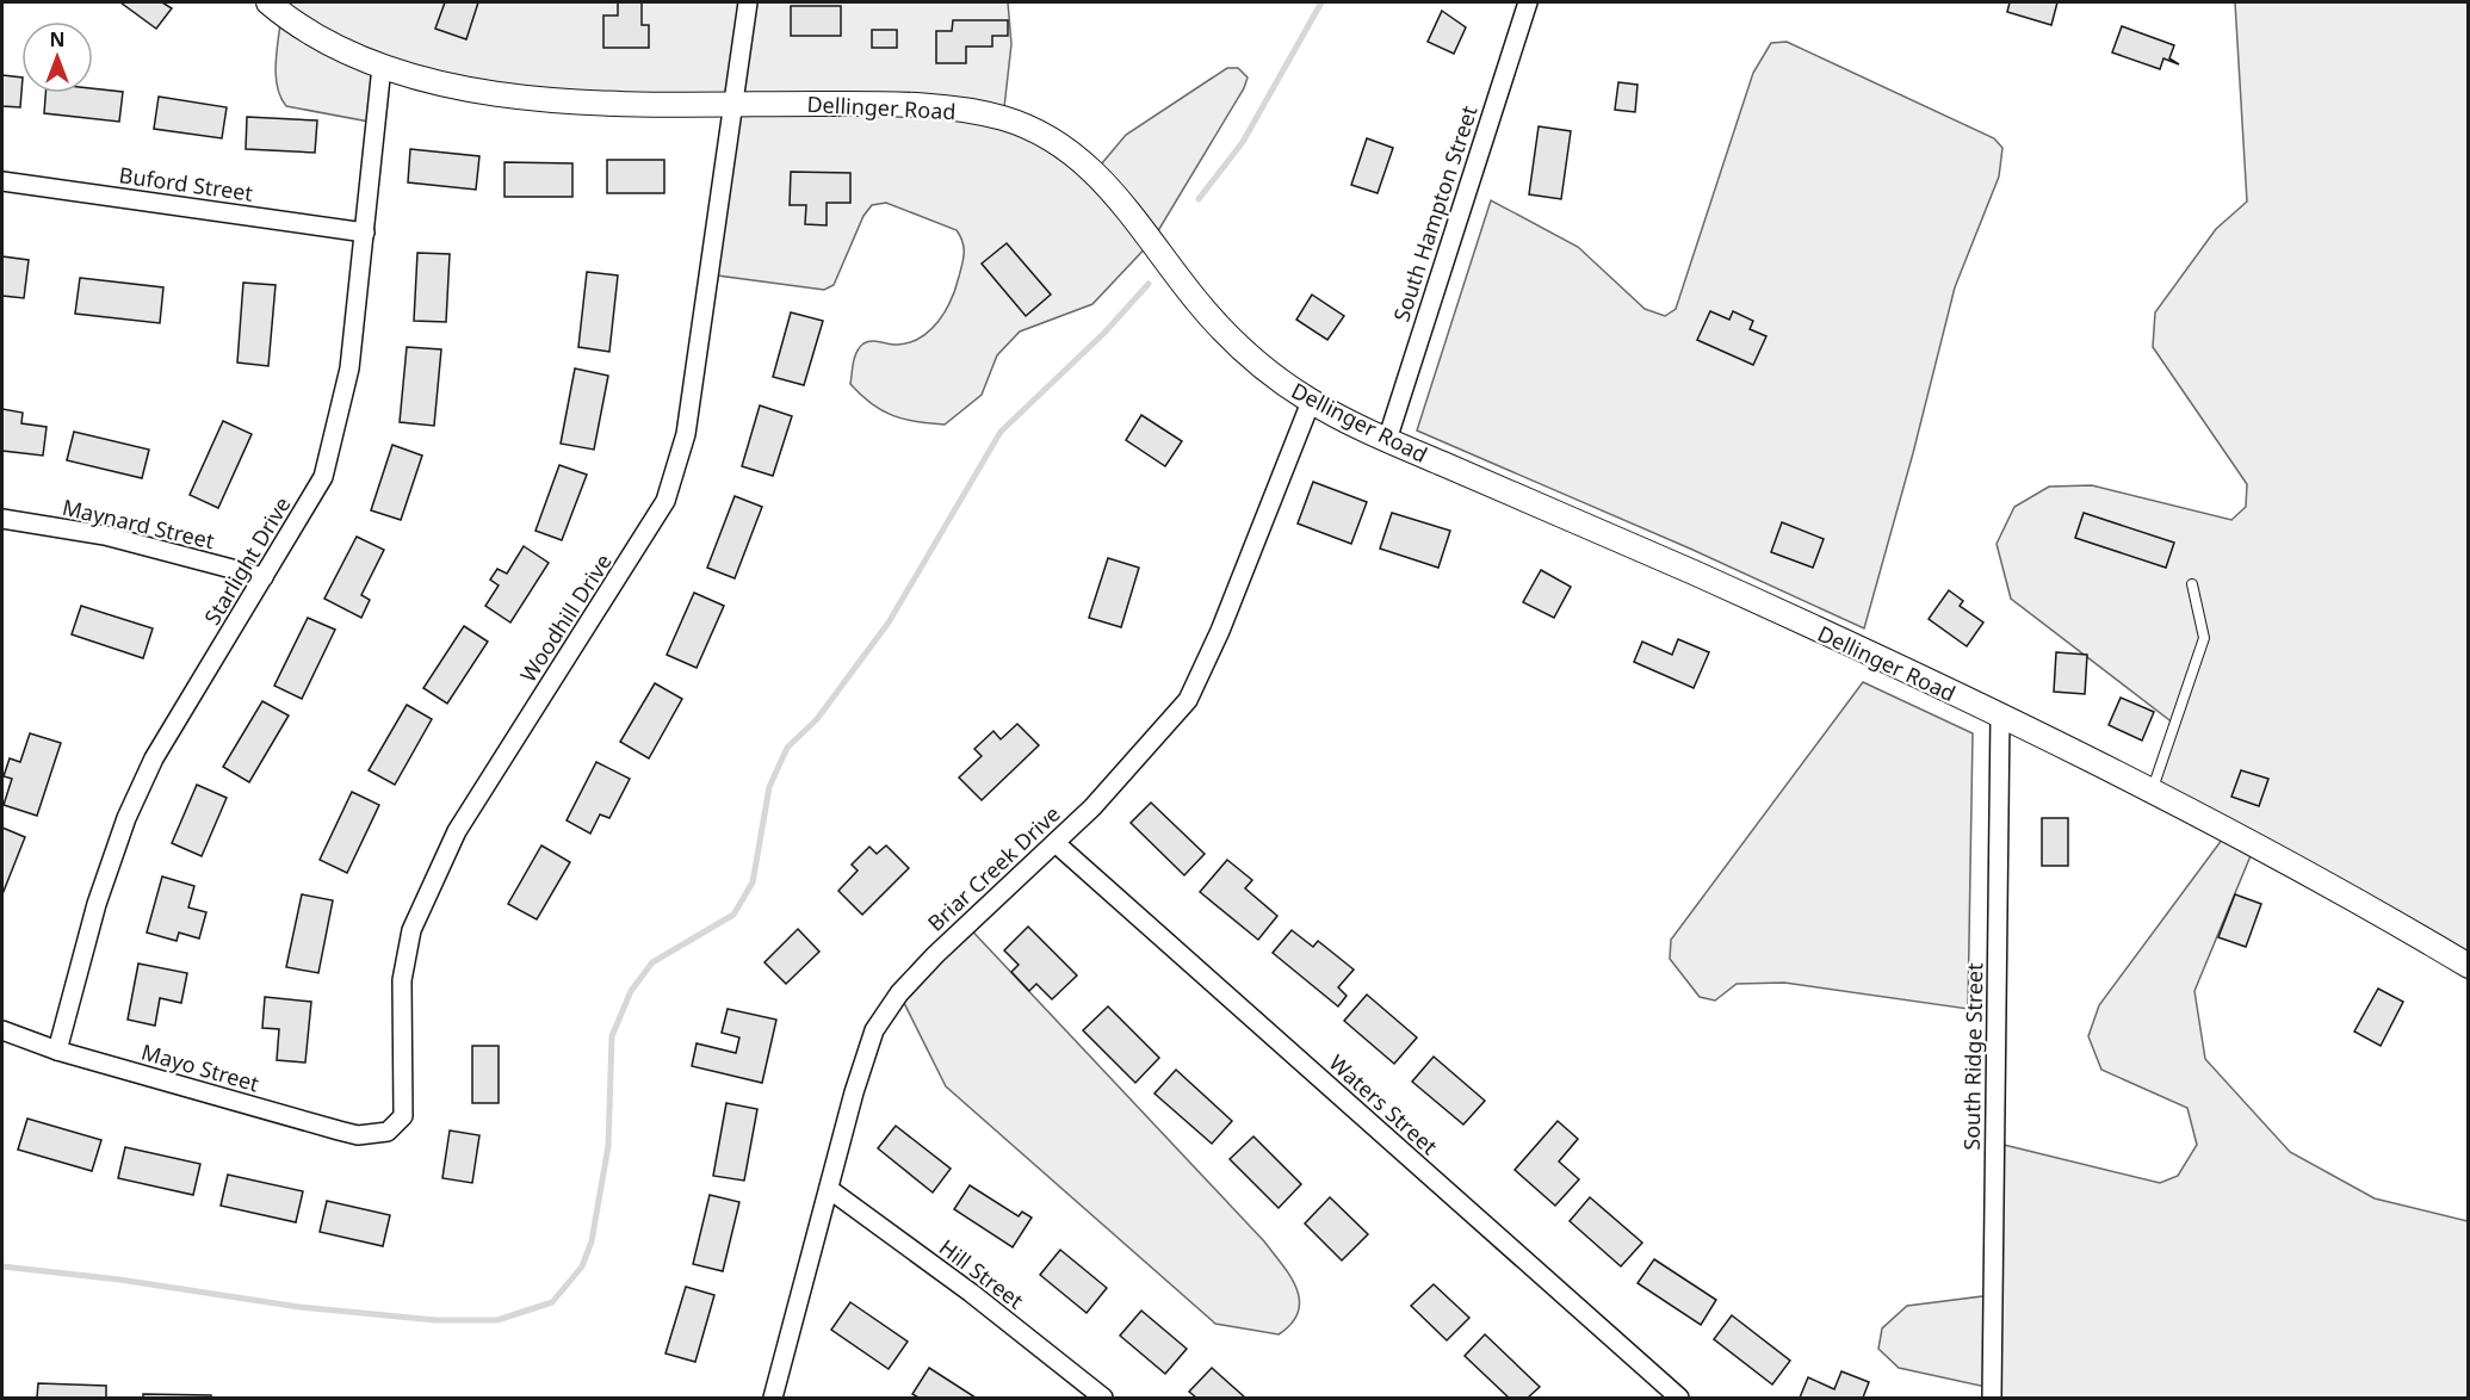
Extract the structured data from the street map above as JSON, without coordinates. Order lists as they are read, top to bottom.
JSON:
{
  "streets": {
    "street": [
      "Dellinger Road",
      "Buford Street",
      "South Hampton Street",
      "Maynard Street",
      "Starlight Drive",
      "Woodhill Drive",
      "Briar Creek Drive",
      "South Ridge Street",
      "Mayo Street",
      "Waters Street",
      "Hill Street"
    ]
  },
  "crossings": [
    ["Dellinger Road", "South Hampton Street"],
    ["Dellinger Road", "Starlight Drive"],
    ["Dellinger Road", "Woodhill Drive"],
    ["Dellinger Road", "Briar Creek Drive"],
    ["Dellinger Road", "South Ridge Street"],
    ["Buford Street", "Starlight Drive"],
    ["Maynard Street", "Starlight Drive"],
    ["Starlight Drive", "Mayo Street"],
    ["Woodhill Drive", "Mayo Street"],
    ["Briar Creek Drive", "Waters Street"],
    ["Briar Creek Drive", "Hill Street"]
  ],
  "north": "top"
}
